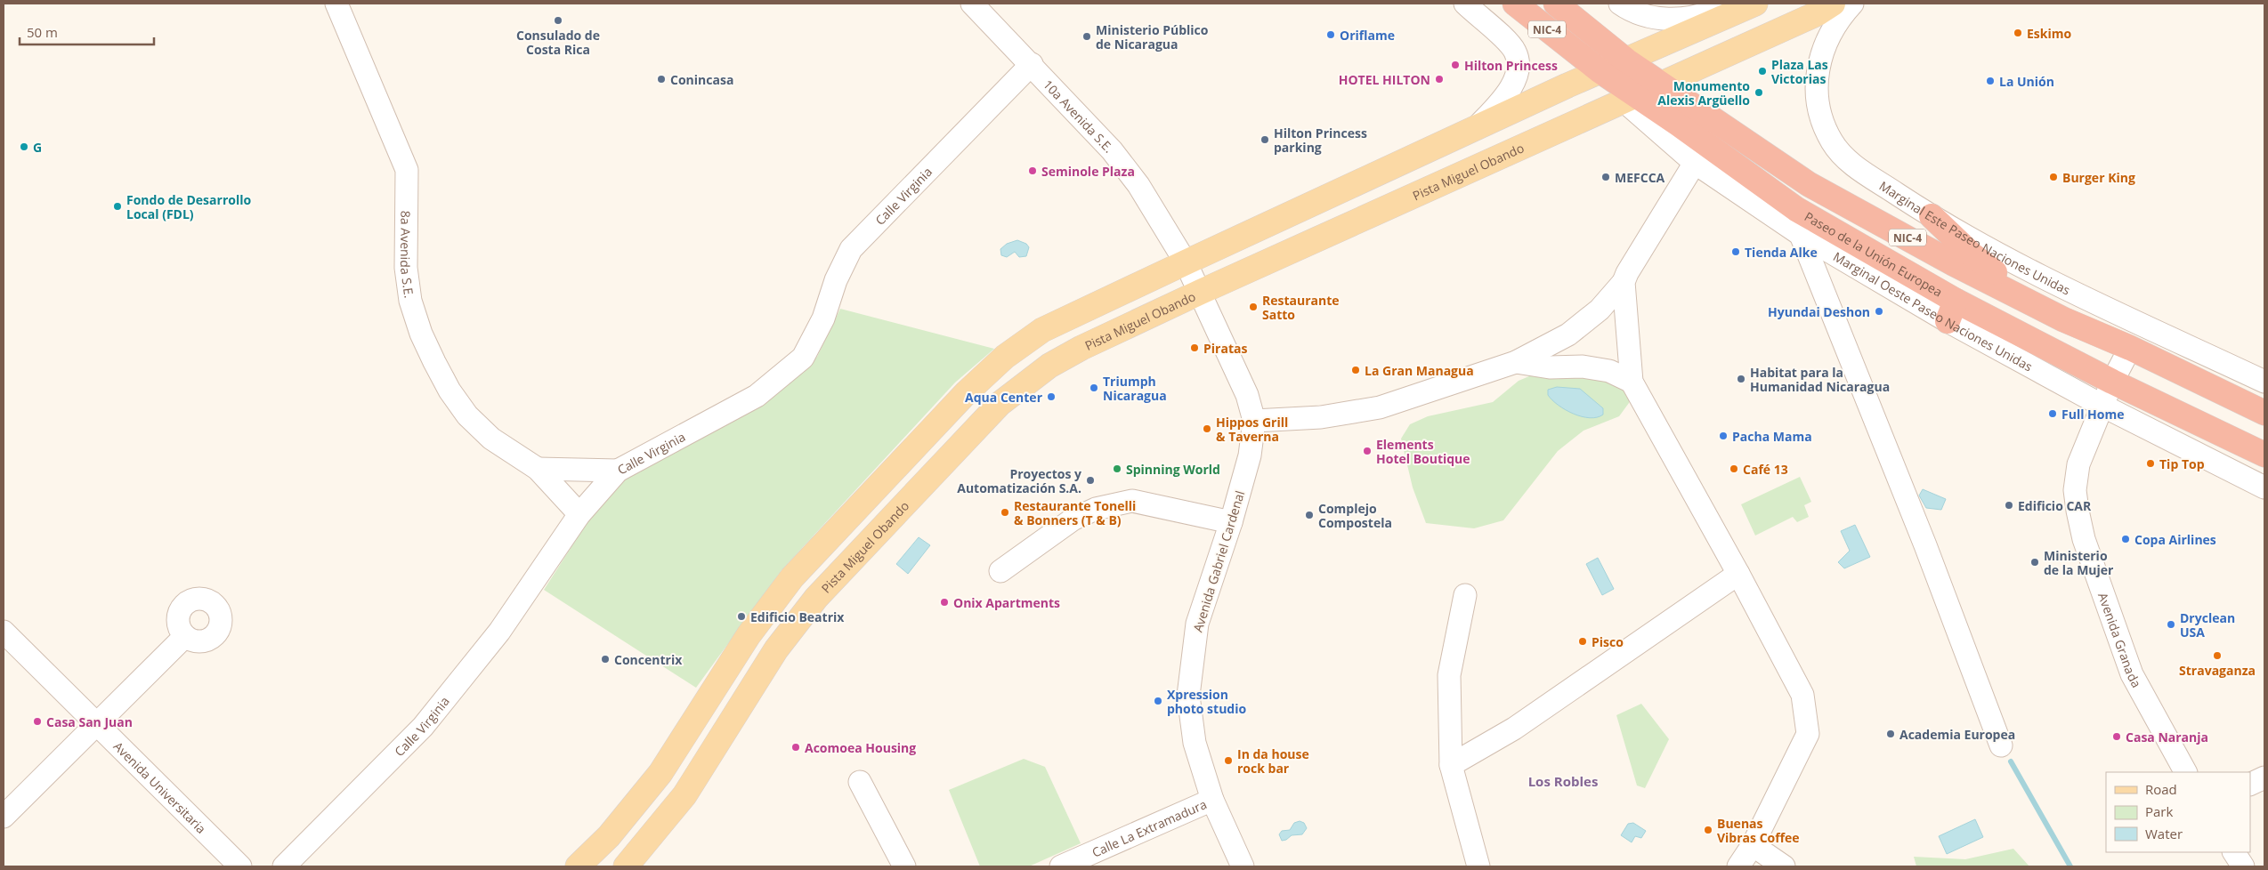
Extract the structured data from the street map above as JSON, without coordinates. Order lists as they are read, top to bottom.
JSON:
{
  "streets": {
    "highway": ["NIC-4", "Paseo de la Unión Europea"],
    "main road": ["Pista Miguel Obando"],
    "street": [
      "10a Avenida S.E.",
      "Calle Virginia",
      "Marginal Este Paseo Naciones Unidas",
      "8a Avenida S.E.",
      "Marginal Oeste Paseo Naciones Unidas",
      "Avenida Gabriel Cardenal",
      "Avenida Granada",
      "Avenida Universitaria",
      "Calle La Extramadura"
    ]
  },
  "crossings": [
    ["NIC-4", "Pista Miguel Obando"],
    ["NIC-4", "Avenida Granada"],
    ["10a Avenida S.E.", "Calle Virginia"],
    ["10a Avenida S.E.", "Avenida Gabriel Cardenal"],
    ["Pista Miguel Obando", "Paseo de la Unión Europea"],
    ["Pista Miguel Obando", "Marginal Oeste Paseo Naciones Unidas"],
    ["Pista Miguel Obando", "Avenida Gabriel Cardenal"],
    ["Calle Virginia", "8a Avenida S.E."],
    ["Paseo de la Unión Europea", "Marginal Oeste Paseo Naciones Unidas"],
    ["Paseo de la Unión Europea", "Avenida Granada"],
    ["Marginal Oeste Paseo Naciones Unidas", "Avenida Granada"],
    ["Avenida Gabriel Cardenal", "Calle La Extramadura"]
  ],
  "districts": ["Los Robles"],
  "places": [
    "Consulado de Costa Rica",
    "Eskimo",
    "Oriflame",
    "Ministerio Público de Nicaragua",
    "Hilton Princess",
    "Plaza Las Victorias",
    "Conincasa",
    "HOTEL HILTON",
    "La Unión",
    "Monumento Alexis Argüello",
    "Hilton Princess parking",
    "G",
    "Seminole Plaza",
    "MEFCCA",
    "Burger King",
    "Fondo de Desarrollo Local (FDL)",
    "Tienda Alke",
    "Restaurante Satto",
    "Hyundai Deshon",
    "Piratas",
    "La Gran Managua",
    "Habitat para la Humanidad Nicaragua",
    "Triumph Nicaragua",
    "Aqua Center",
    "Full Home",
    "Hippos Grill & Taverna",
    "Pacha Mama",
    "Elements Hotel Boutique",
    "Tip Top",
    "Spinning World",
    "Café 13",
    "Proyectos y Automatización S.A.",
    "Edificio CAR",
    "Restaurante Tonelli & Bonners (T & B)",
    "Complejo Compostela",
    "Copa Airlines",
    "Ministerio de la Mujer",
    "Onix Apartments",
    "Edificio Beatrix",
    "Dryclean USA",
    "Pisco",
    "Stravaganza",
    "Concentrix",
    "Xpression photo studio",
    "Casa San Juan",
    "Academia Europea",
    "Casa Naranja",
    "Acomoea Housing",
    "In da house rock bar",
    "Buenas Vibras Coffee"
  ],
  "legend": ["Road", "Park", "Water"],
  "scale_bar": "50 m"
}
